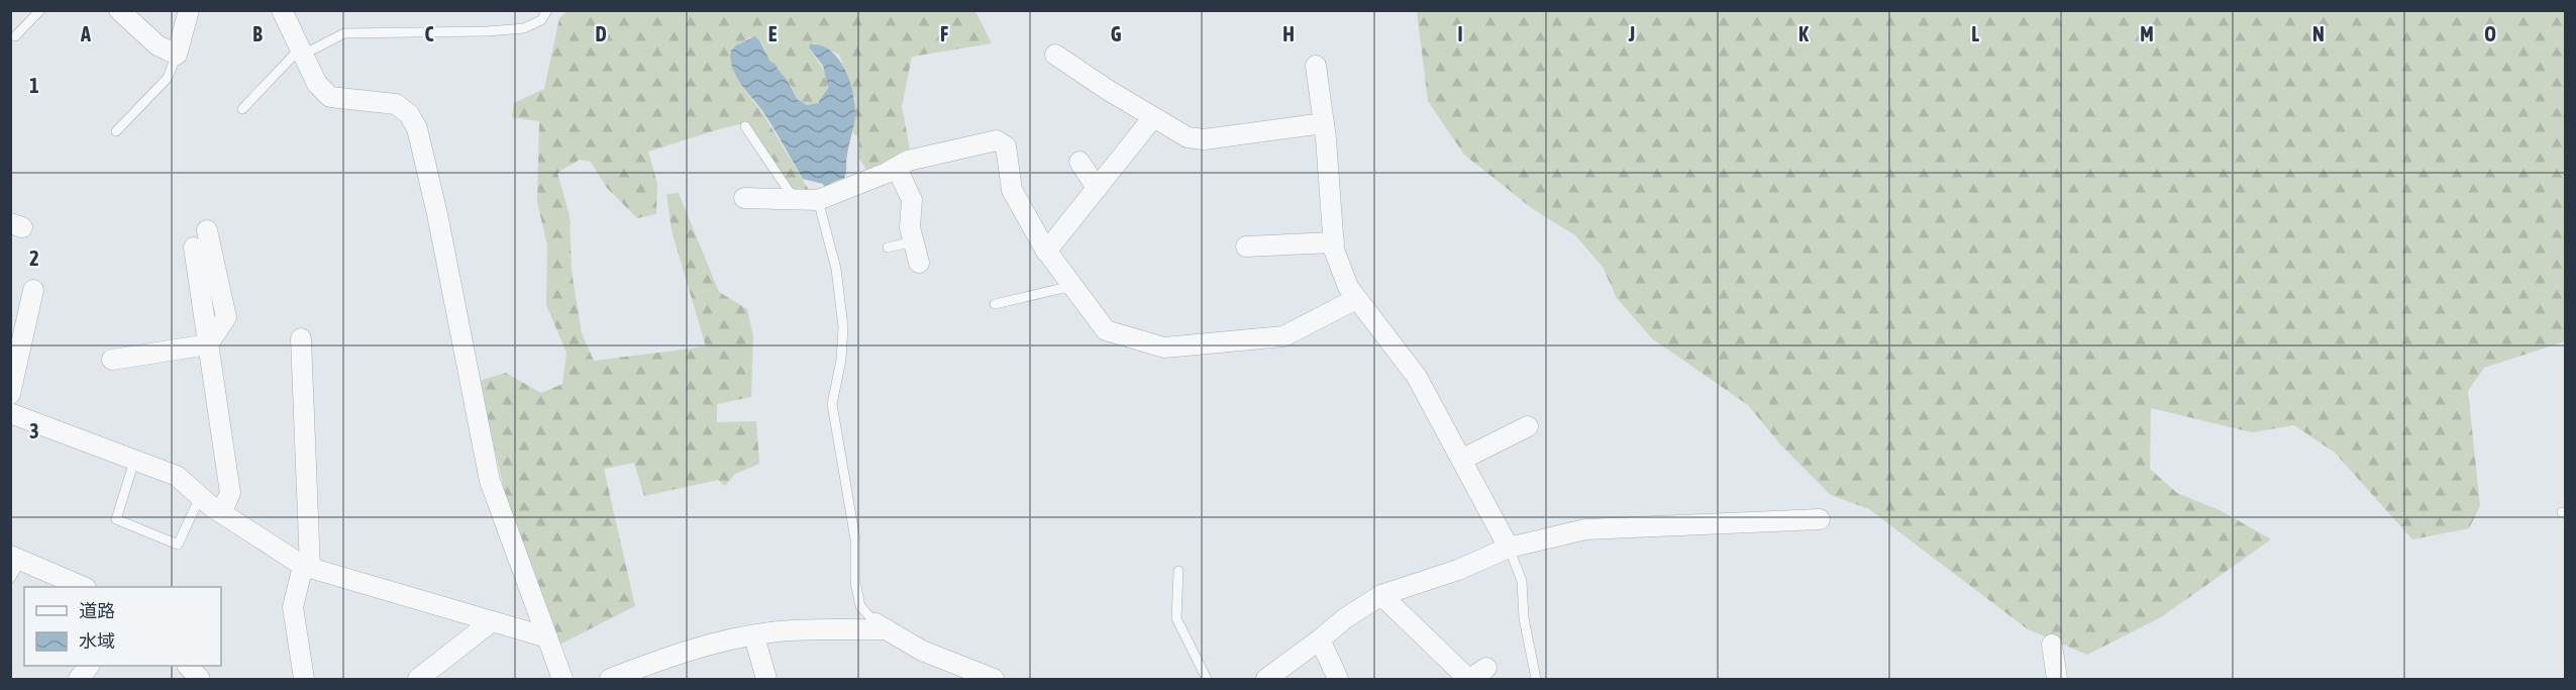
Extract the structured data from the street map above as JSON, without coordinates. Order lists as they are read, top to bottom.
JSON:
{
  "legend": ["道路", "水域"],
  "grid": {
    "columns": [
      "A",
      "B",
      "C",
      "D",
      "E",
      "F",
      "G",
      "H",
      "I",
      "J",
      "K",
      "L",
      "M",
      "N",
      "O"
    ],
    "rows": ["1", "2", "3"]
  }
}
